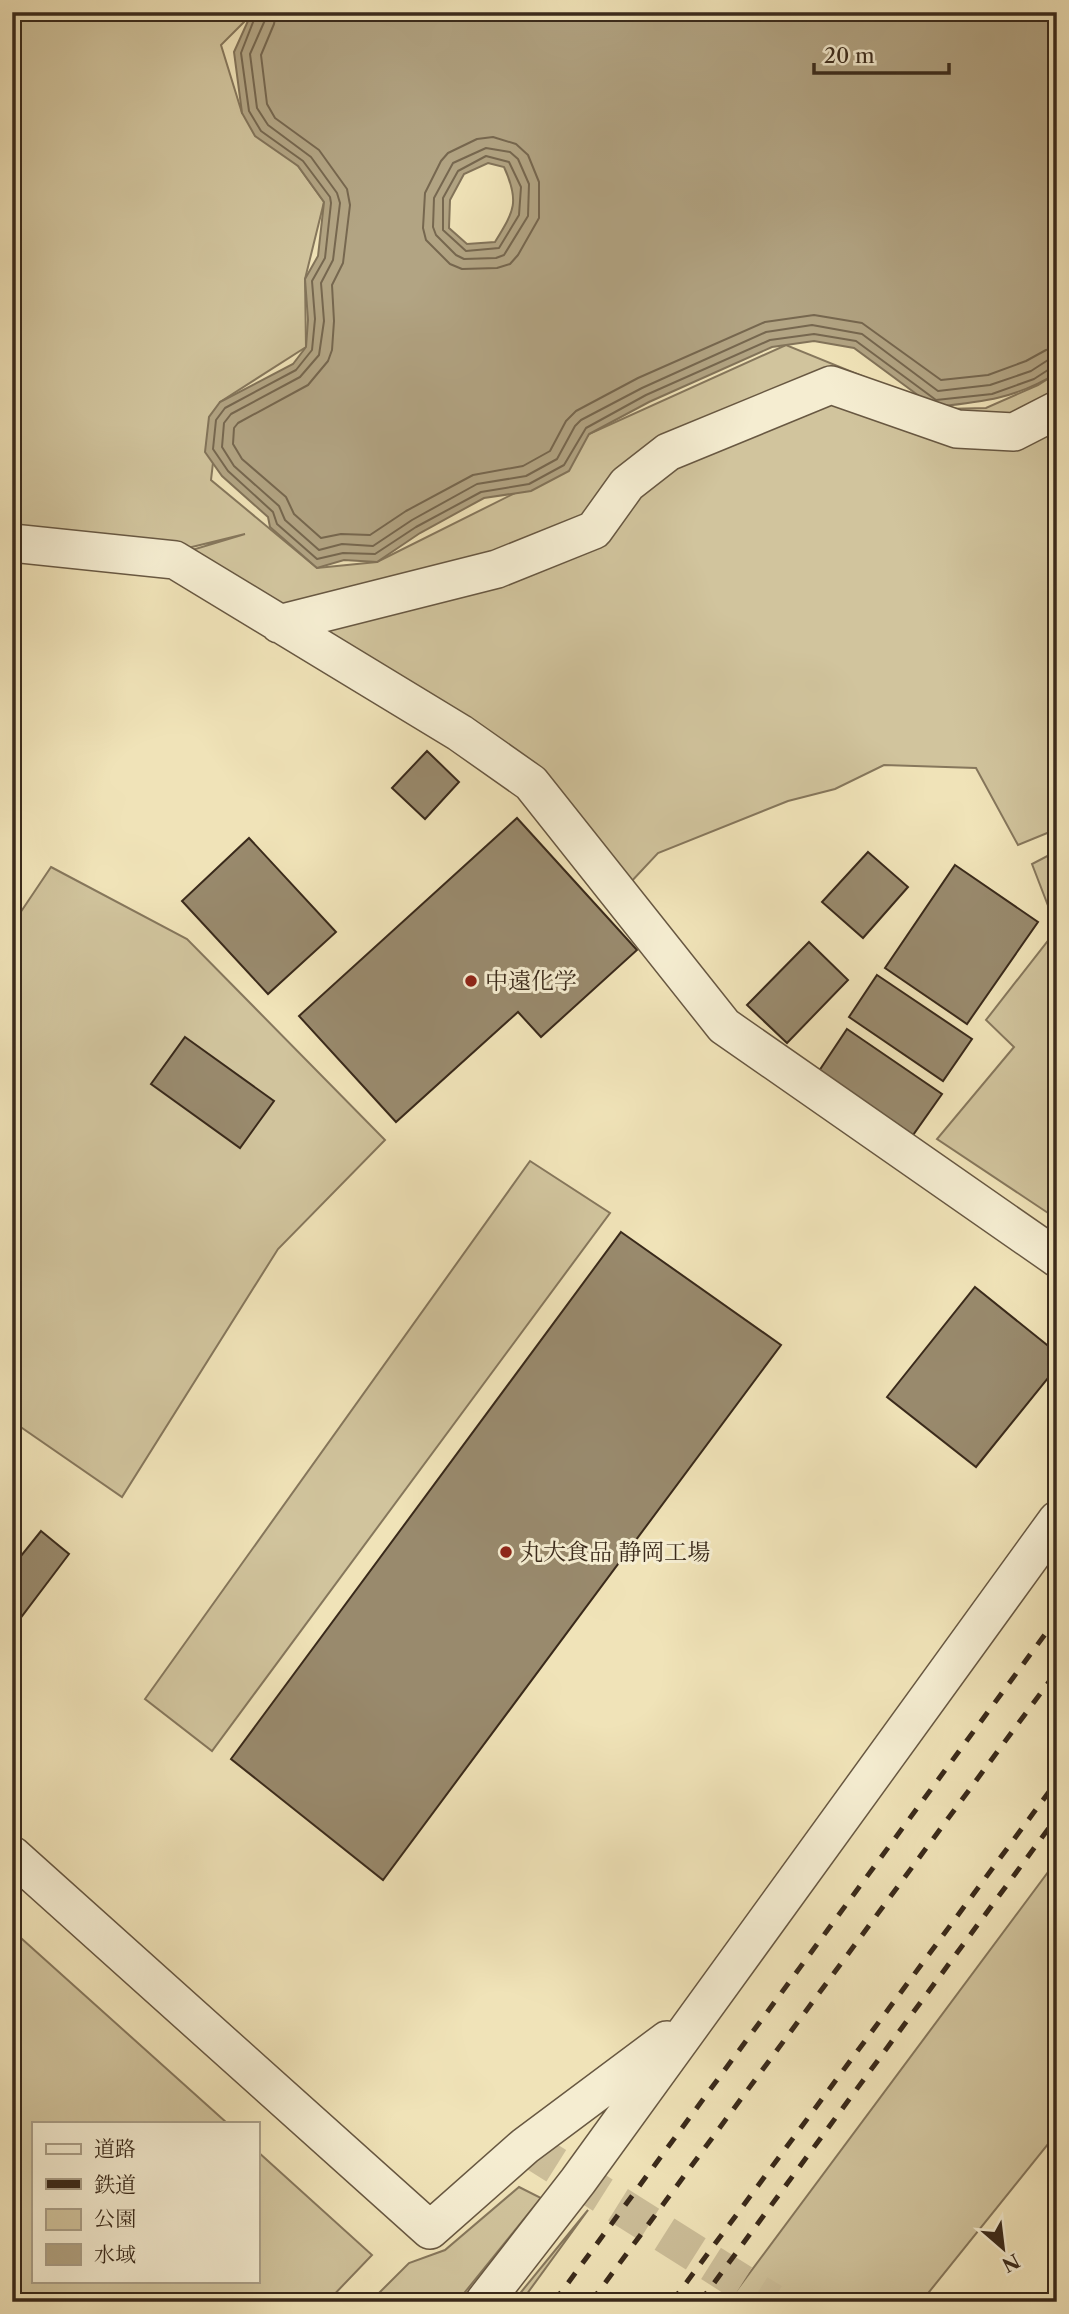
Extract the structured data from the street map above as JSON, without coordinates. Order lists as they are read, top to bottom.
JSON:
{
  "places": ["中遠化学", "丸大食品 静岡工場"],
  "legend": [
    "道路",
    "鉄道",
    "公園",
    "水域"
  ],
  "scale_bar": "20 m",
  "north": "bottom right"
}
